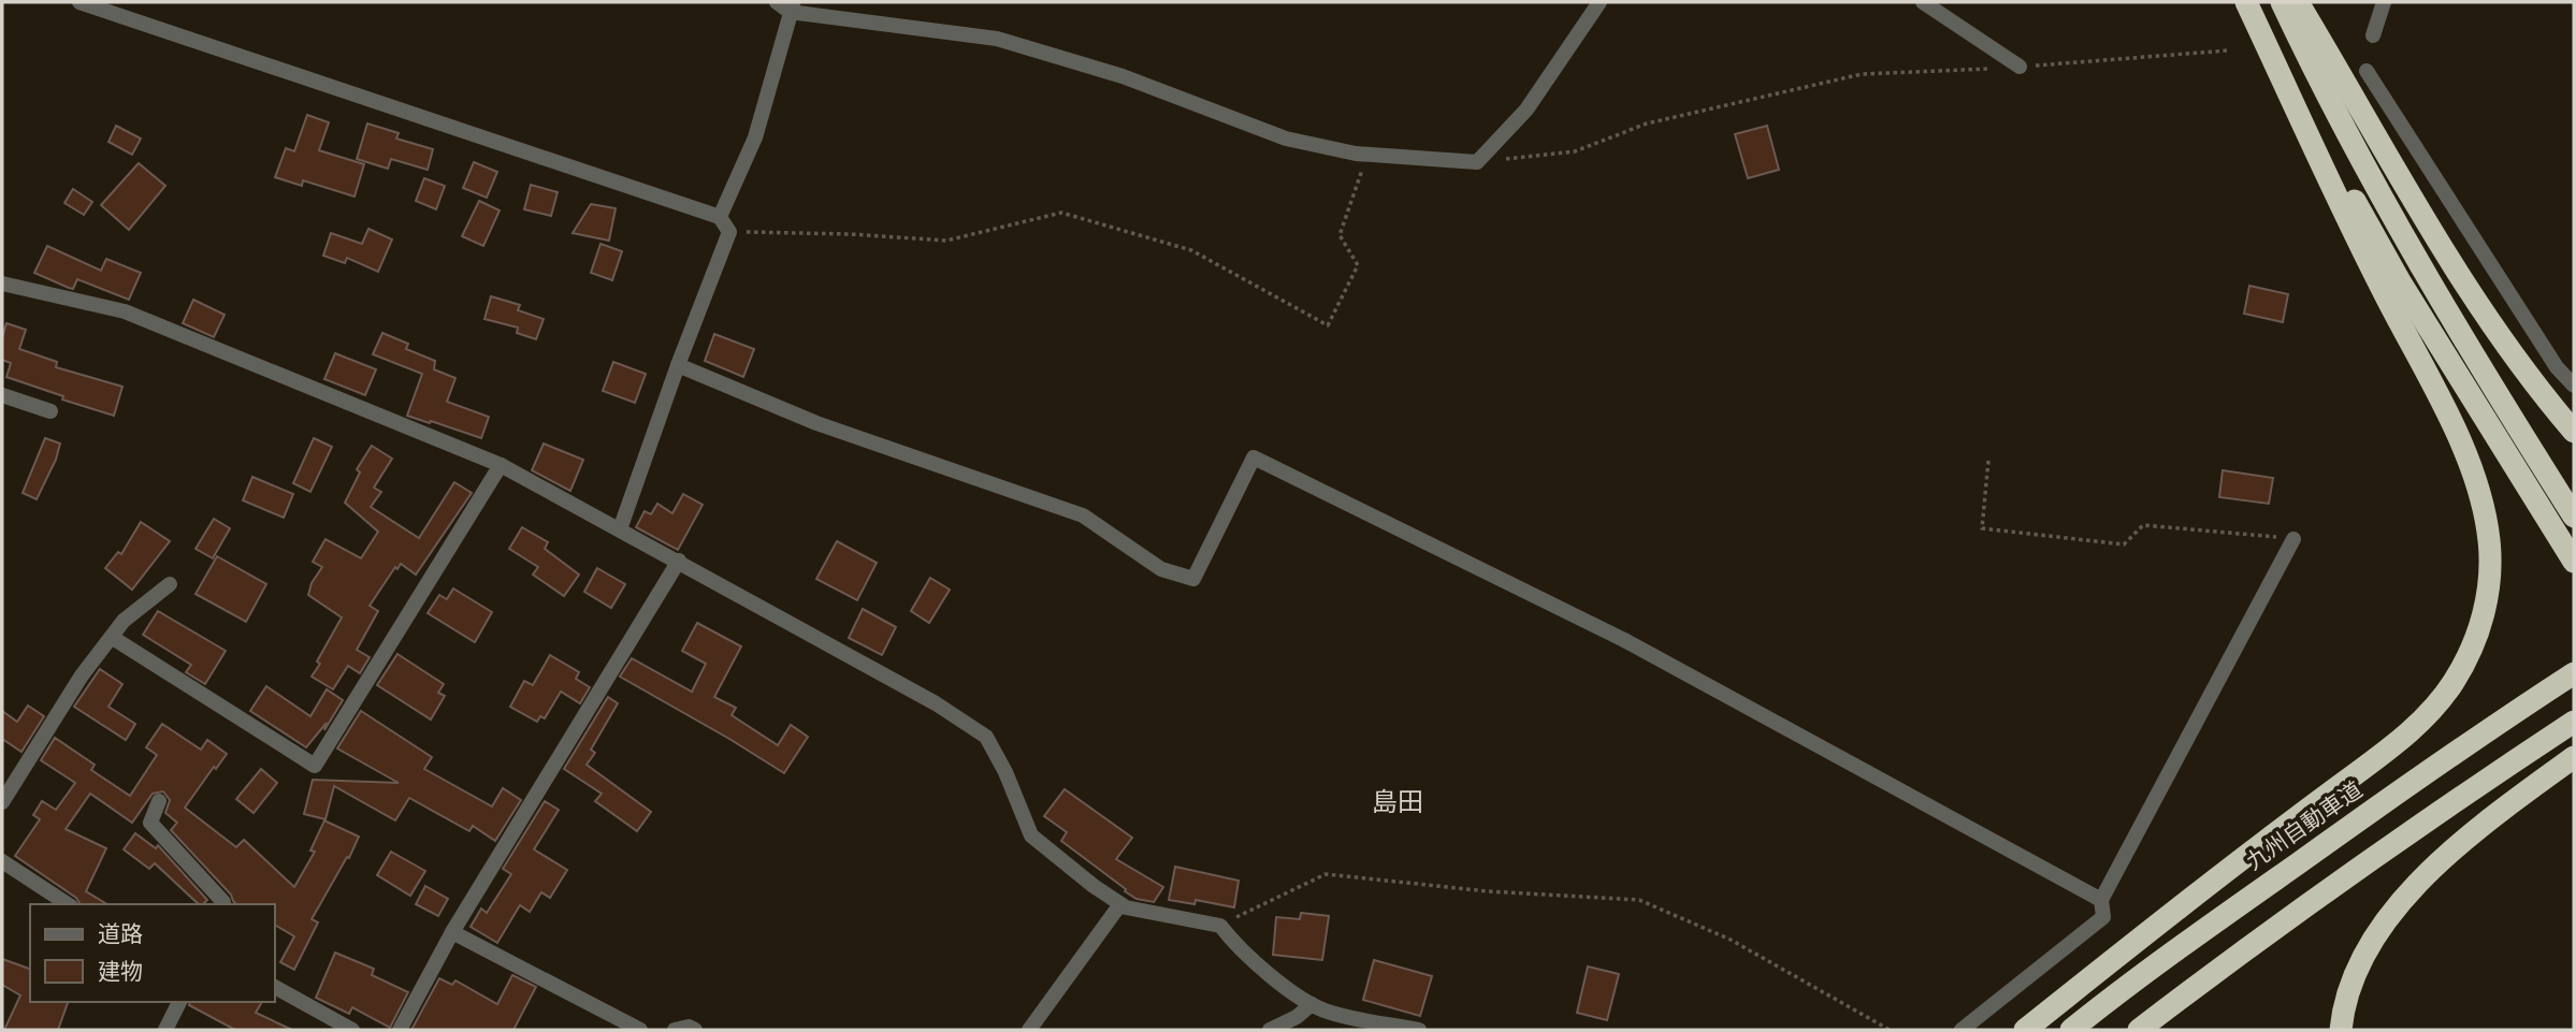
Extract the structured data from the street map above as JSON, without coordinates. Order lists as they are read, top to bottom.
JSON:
{
  "streets": {
    "highway": ["九州自動車道"]
  },
  "districts": ["島田"],
  "legend": ["道路", "建物"]
}
